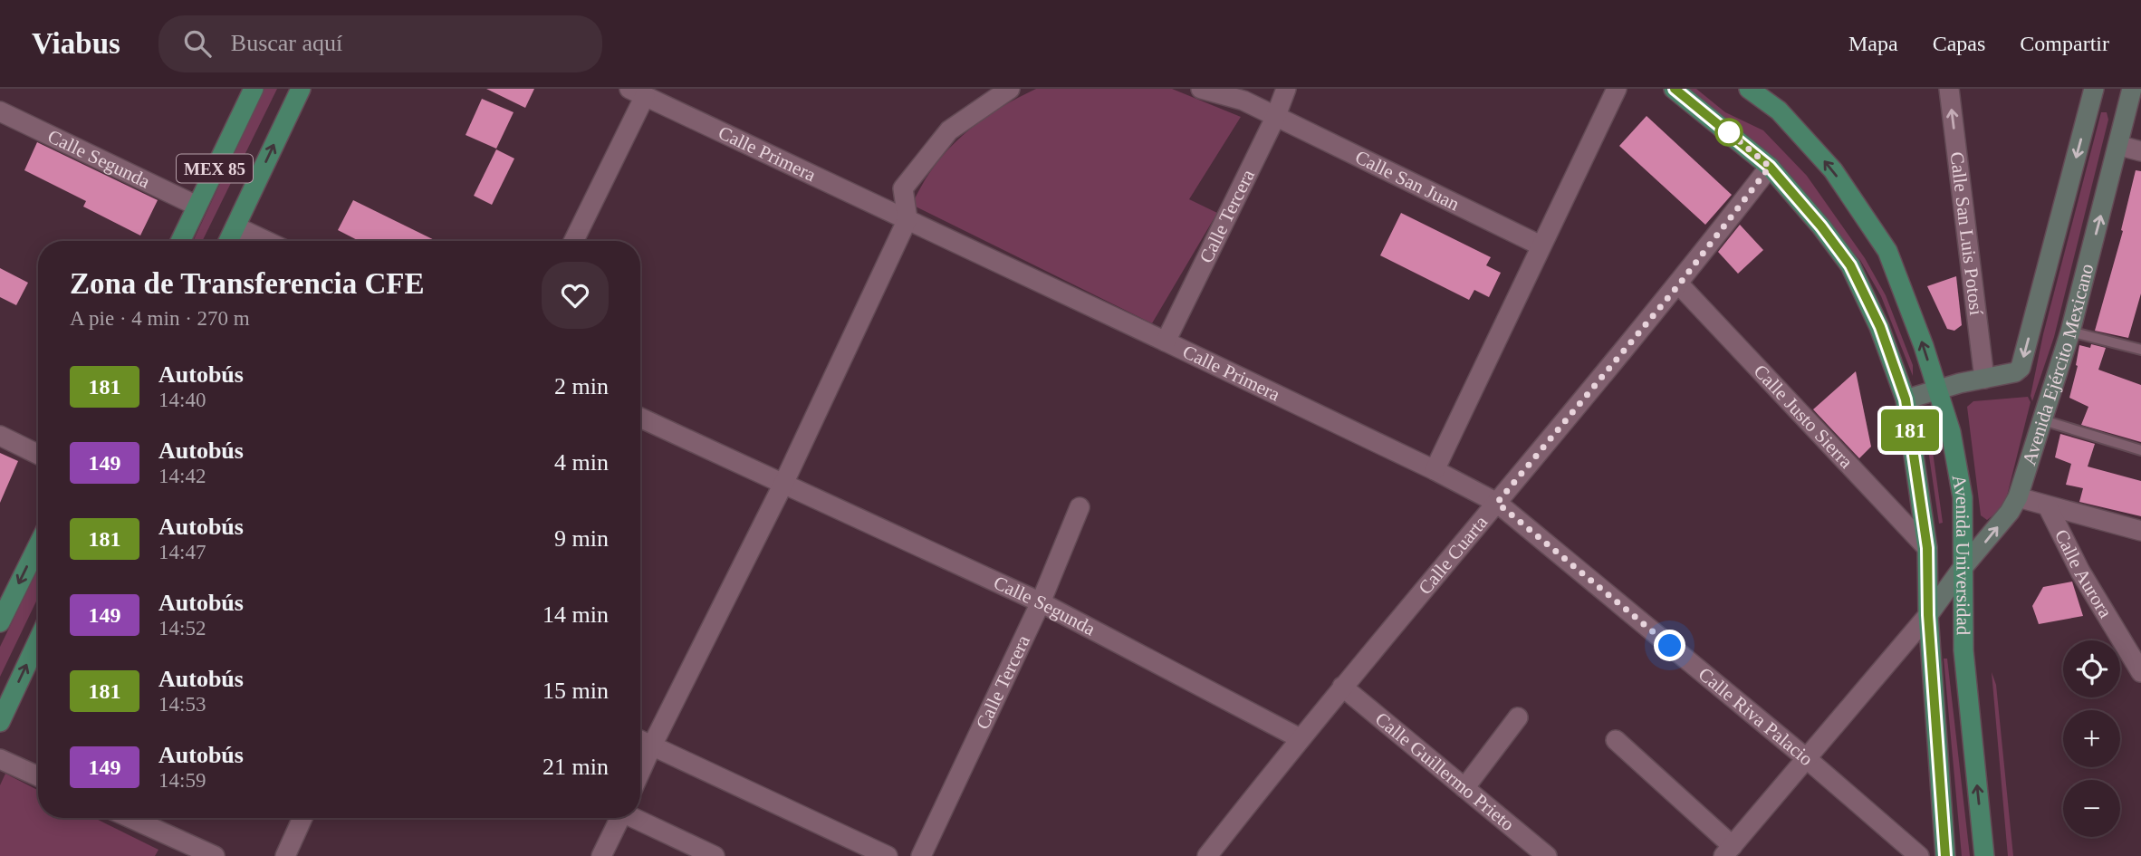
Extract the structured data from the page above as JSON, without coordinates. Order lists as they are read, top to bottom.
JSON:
{
  "streets": {
    "main road": ["MEX 85", "Avenida Ejército Mexicano", "Avenida Universidad"],
    "street": [
      "Calle Primera",
      "Calle Segunda",
      "Calle San Juan",
      "Calle Tercera",
      "Calle San Luis Potosí",
      "Calle Justo Sierra",
      "Calle Cuarta",
      "Calle Aurora",
      "Calle Riva Palacio",
      "Calle Guillermo Prieto"
    ]
  },
  "crossings": [
    ["Calle Primera", "Calle Tercera"],
    ["Calle Primera", "Calle Riva Palacio"],
    ["Calle Segunda", "MEX 85"],
    ["Calle Segunda", "Calle Tercera"],
    ["Calle Segunda", "Calle Cuarta"],
    ["Calle San Juan", "Calle Tercera"],
    ["Calle San Luis Potosí", "Avenida Ejército Mexicano"],
    ["Avenida Ejército Mexicano", "Avenida Universidad"],
    ["Calle Justo Sierra", "Calle Cuarta"],
    ["Calle Justo Sierra", "Avenida Universidad"],
    ["Calle Cuarta", "Avenida Universidad"],
    ["Calle Cuarta", "Calle Riva Palacio"],
    ["Calle Cuarta", "Calle Guillermo Prieto"]
  ],
  "one_way": ["Calle San Luis Potosí"],
  "lines": ["bus line 181"],
  "page": {
    "header": "Viabus",
    "search": "Buscar aquí",
    "nav": ["Mapa", "Capas", "Compartir"],
    "on_map": "181",
    "heading": ["Zona de Transferencia CFE", "A pie · 4 min · 270 m"],
    "list": [
      {
        "mark": "181",
        "name": "Autobús",
        "note": "14:40",
        "value": "2 min"
      },
      {
        "mark": "149",
        "name": "Autobús",
        "note": "14:42",
        "value": "4 min"
      },
      {
        "mark": "181",
        "name": "Autobús",
        "note": "14:47",
        "value": "9 min"
      },
      {
        "mark": "149",
        "name": "Autobús",
        "note": "14:52",
        "value": "14 min"
      },
      {
        "mark": "181",
        "name": "Autobús",
        "note": "14:53",
        "value": "15 min"
      },
      {
        "mark": "149",
        "name": "Autobús",
        "note": "14:59",
        "value": "21 min"
      }
    ],
    "map_buttons": ["+", "−"]
  }
}
